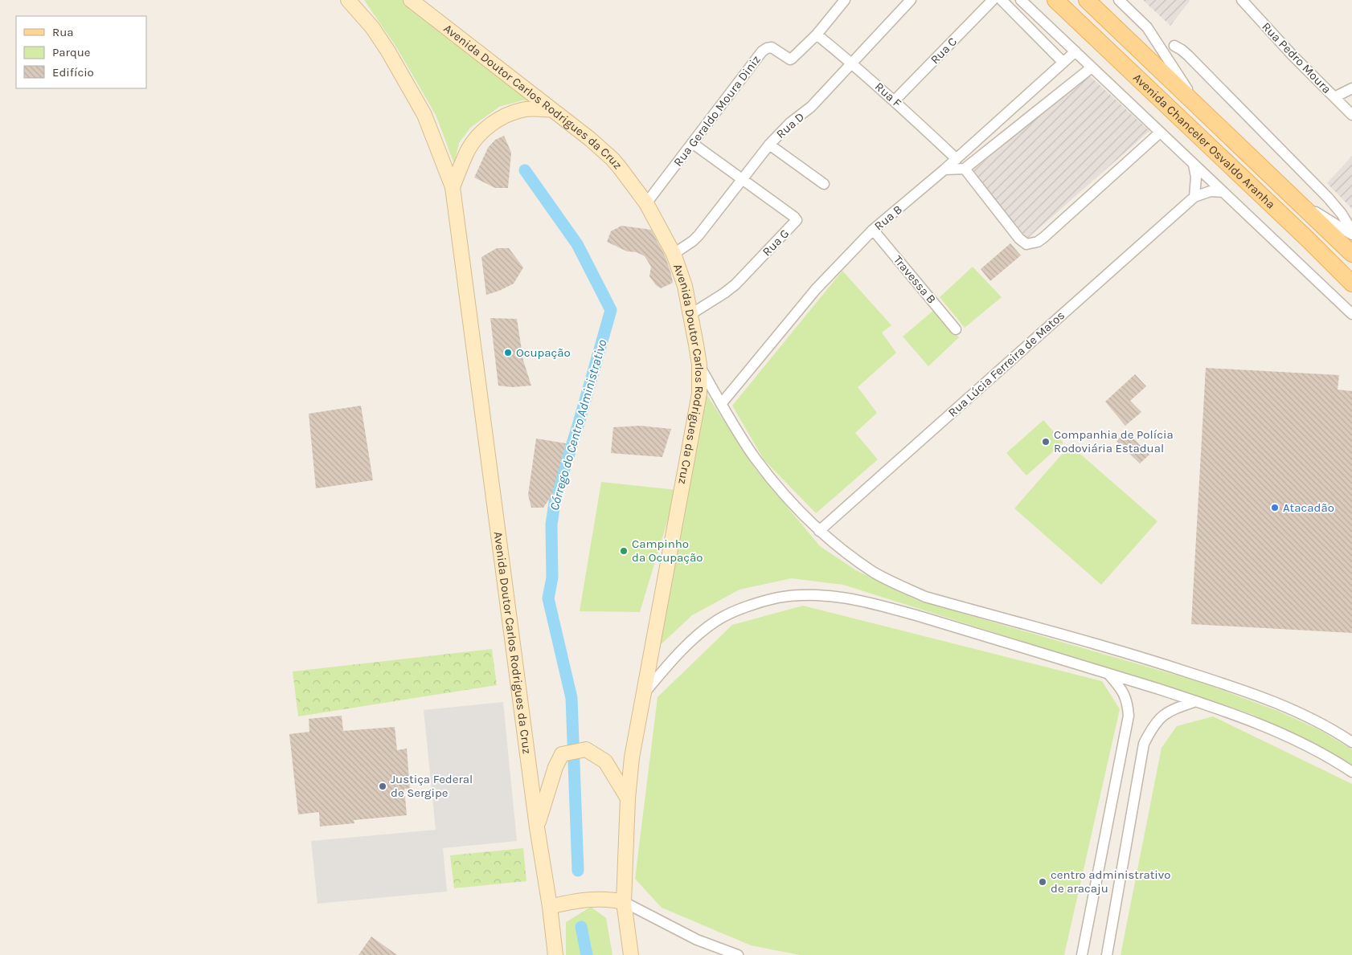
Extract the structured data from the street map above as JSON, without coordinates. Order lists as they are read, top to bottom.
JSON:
{
  "streets": {
    "main road": ["Avenida Doutor Carlos Rodrigues da Cruz", "Avenida Chanceler Osvaldo Aranha"],
    "street": [
      "Rua C",
      "Rua Pedro Moura",
      "Rua F",
      "Rua Geraldo Moura Diniz",
      "Rua D",
      "Rua B",
      "Rua G",
      "Travessa B",
      "Rua Lúcia Ferreira de Matos"
    ]
  },
  "crossings": [
    ["Rua C", "Rua F"],
    ["Rua F", "Rua Geraldo Moura Diniz"],
    ["Rua F", "Rua D"],
    ["Rua F", "Rua B"],
    ["Avenida Doutor Carlos Rodrigues da Cruz", "Rua Geraldo Moura Diniz"],
    ["Avenida Doutor Carlos Rodrigues da Cruz", "Rua D"],
    ["Avenida Doutor Carlos Rodrigues da Cruz", "Rua G"],
    ["Rua Geraldo Moura Diniz", "Rua G"],
    ["Rua D", "Rua G"],
    ["Rua B", "Travessa B"]
  ],
  "water": ["Córrego do Centro Administrativo"],
  "places": [
    "Ocupação",
    "Companhia de Polícia Rodoviária Estadual",
    "Atacadão",
    "Campinho da Ocupação",
    "Justiça Federal de Sergipe",
    "centro administrativo de aracaju"
  ],
  "legend": ["Rua", "Parque", "Edifício"]
}
